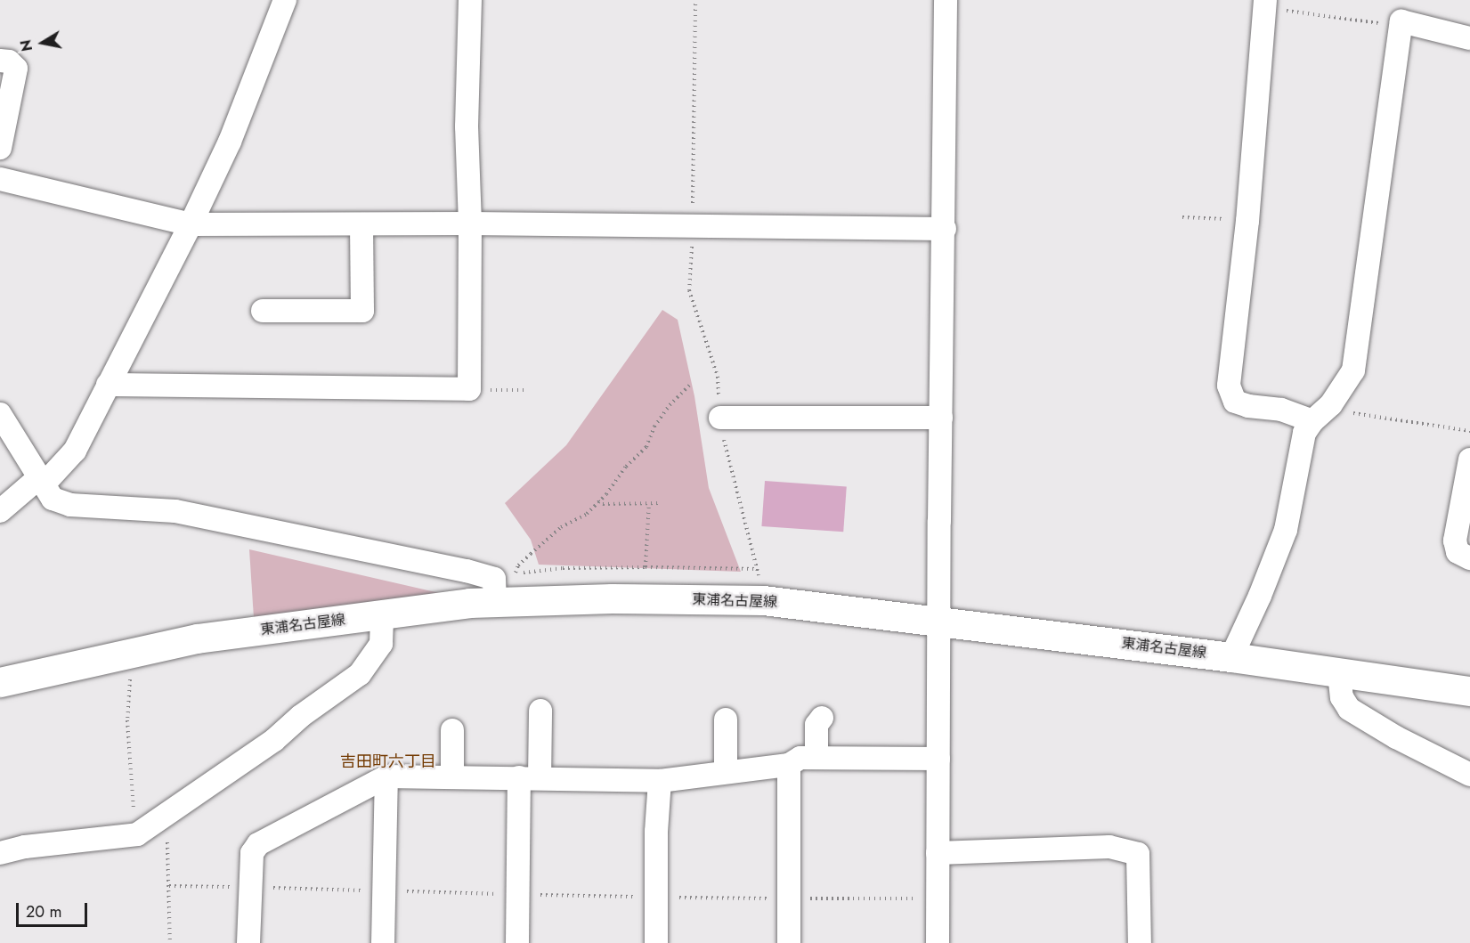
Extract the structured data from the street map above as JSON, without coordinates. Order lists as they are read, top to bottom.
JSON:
{
  "streets": {
    "main road": ["東浦名古屋線"]
  },
  "districts": ["吉田町六丁目"],
  "scale_bar": "20 m",
  "north": "left"
}
